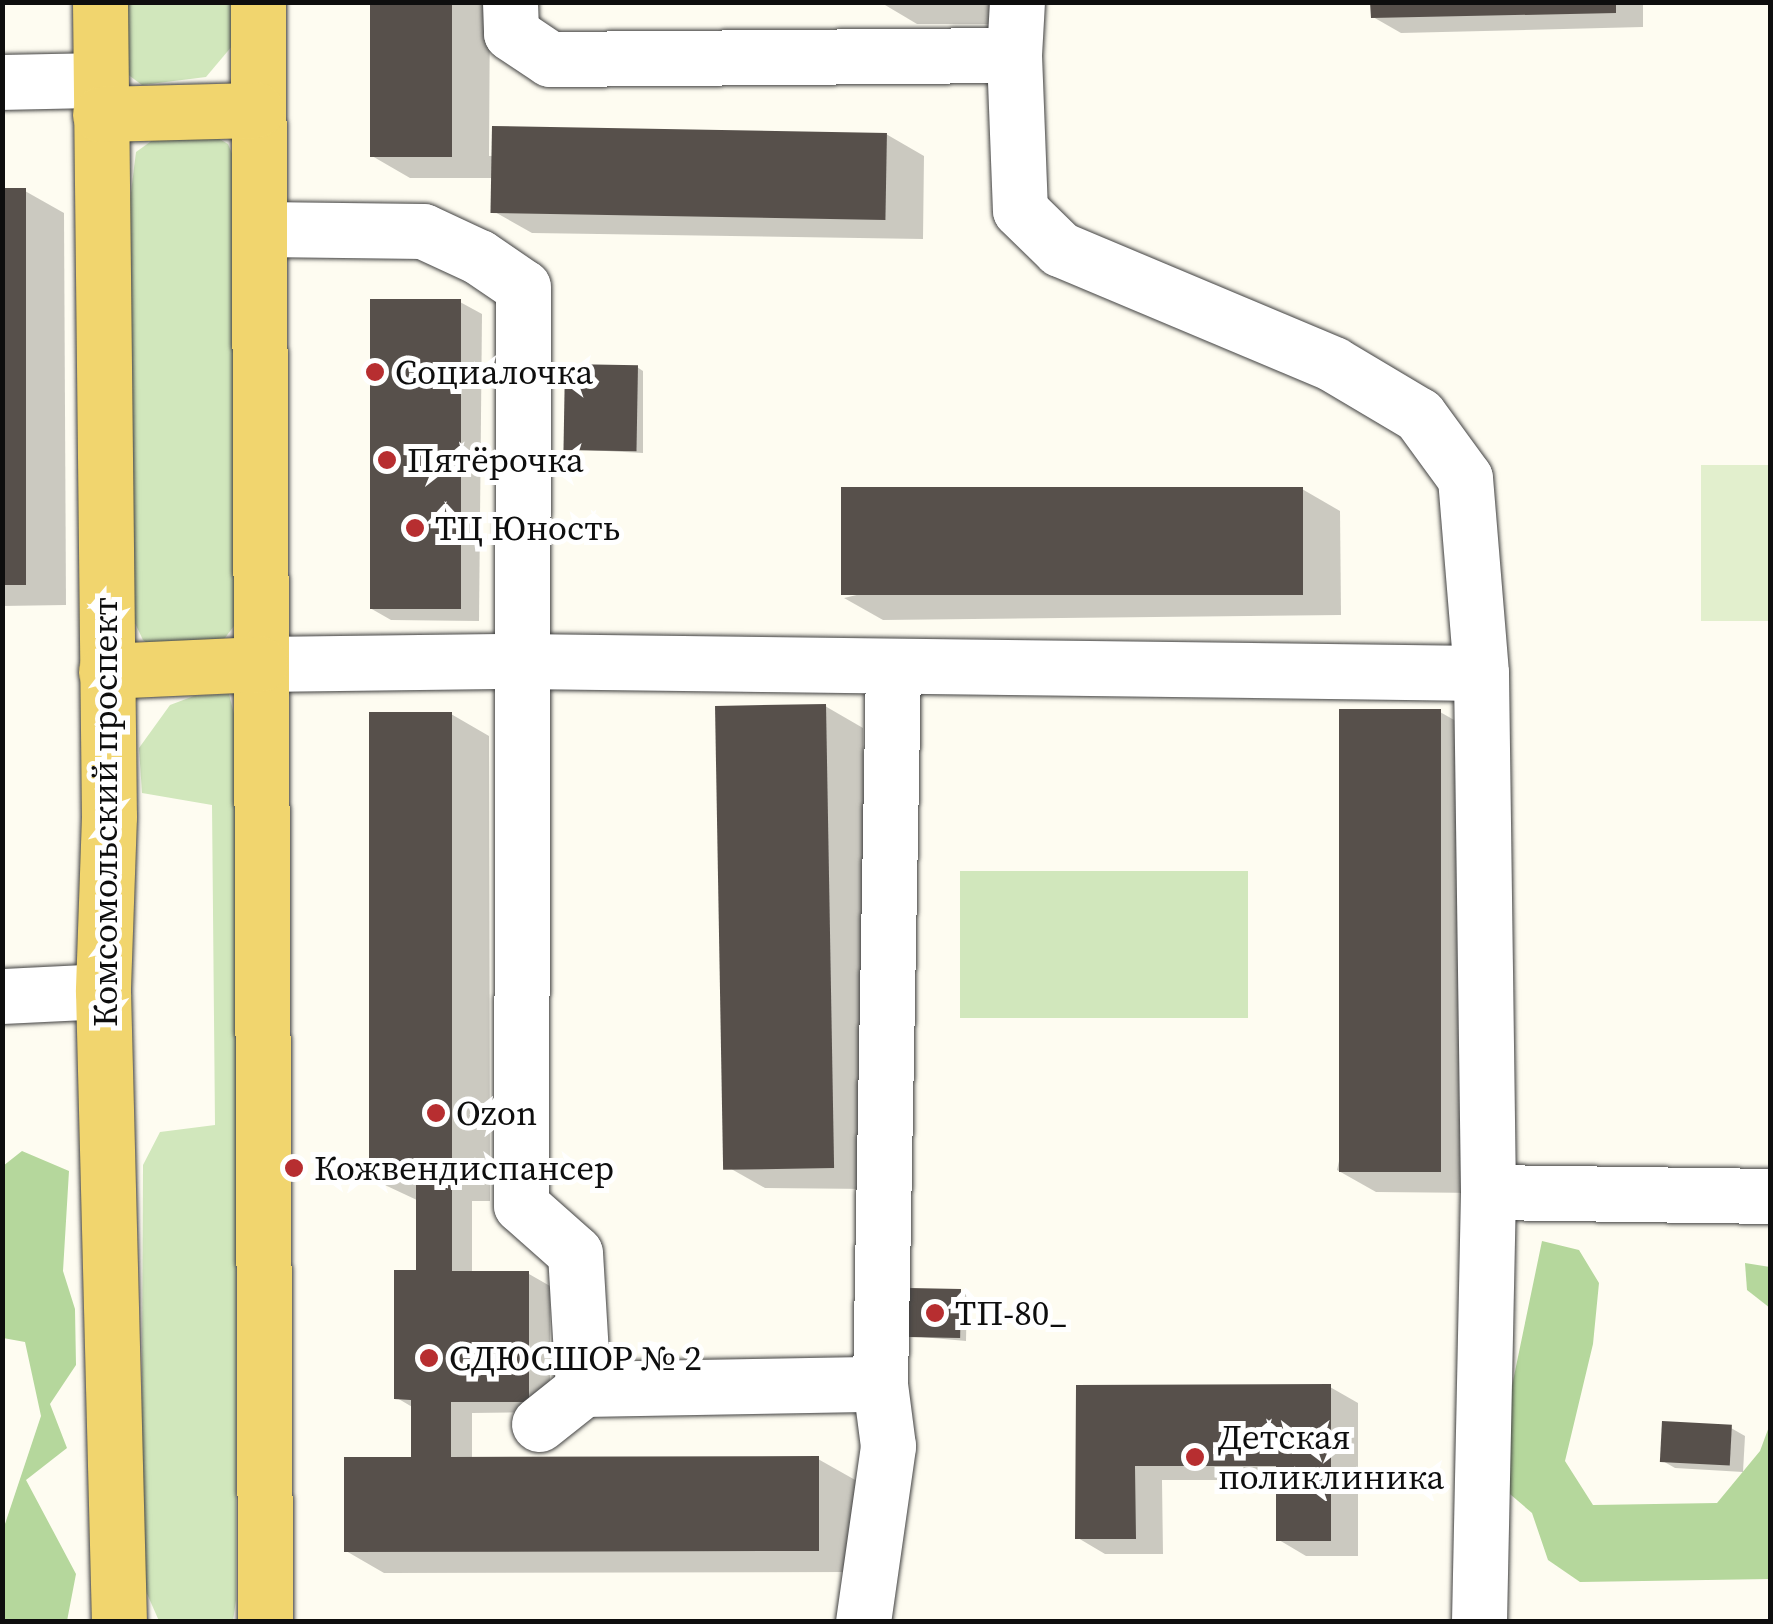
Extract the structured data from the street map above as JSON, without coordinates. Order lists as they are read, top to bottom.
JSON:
{
  "streets": {
    "main road": ["Комсомольский проспект"]
  },
  "places": [
    "Социалочка",
    "Пятёрочка",
    "ТЦ Юность",
    "Ozon",
    "Кожвендиспансер",
    "ТП-80_",
    "СДЮСШОР № 2",
    "Детская поликлиника"
  ]
}
